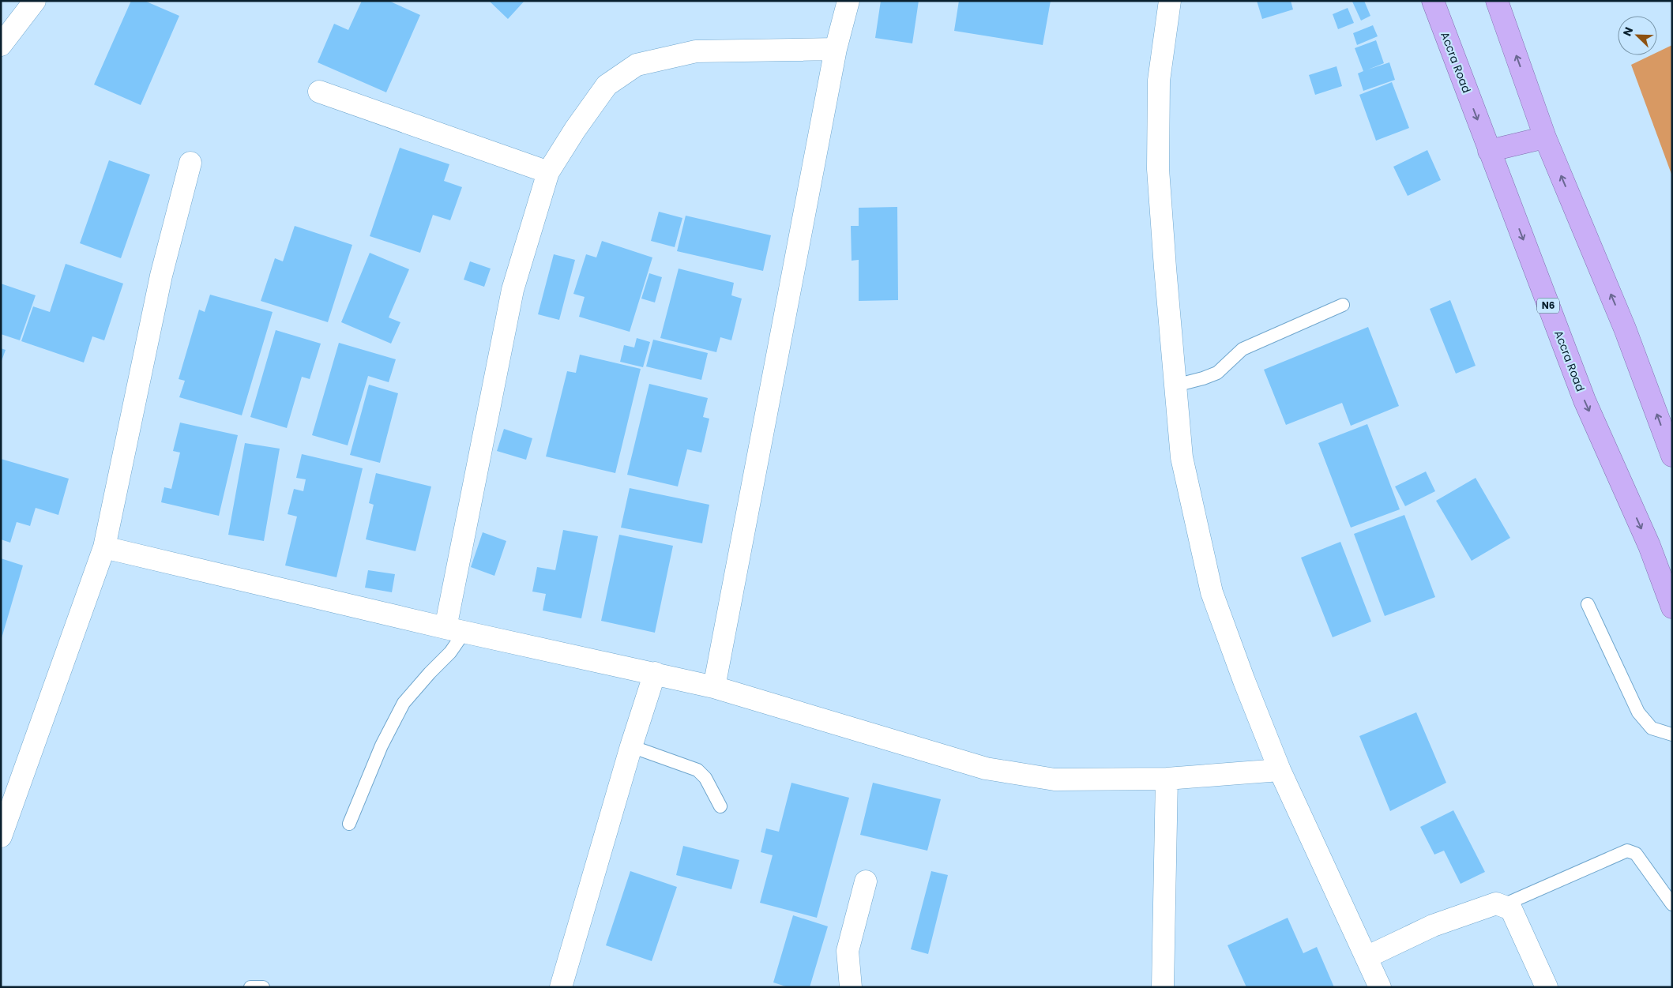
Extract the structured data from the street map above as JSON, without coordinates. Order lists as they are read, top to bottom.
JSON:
{
  "streets": {
    "highway": ["Accra Road", "N6"]
  },
  "north": "top left"
}
